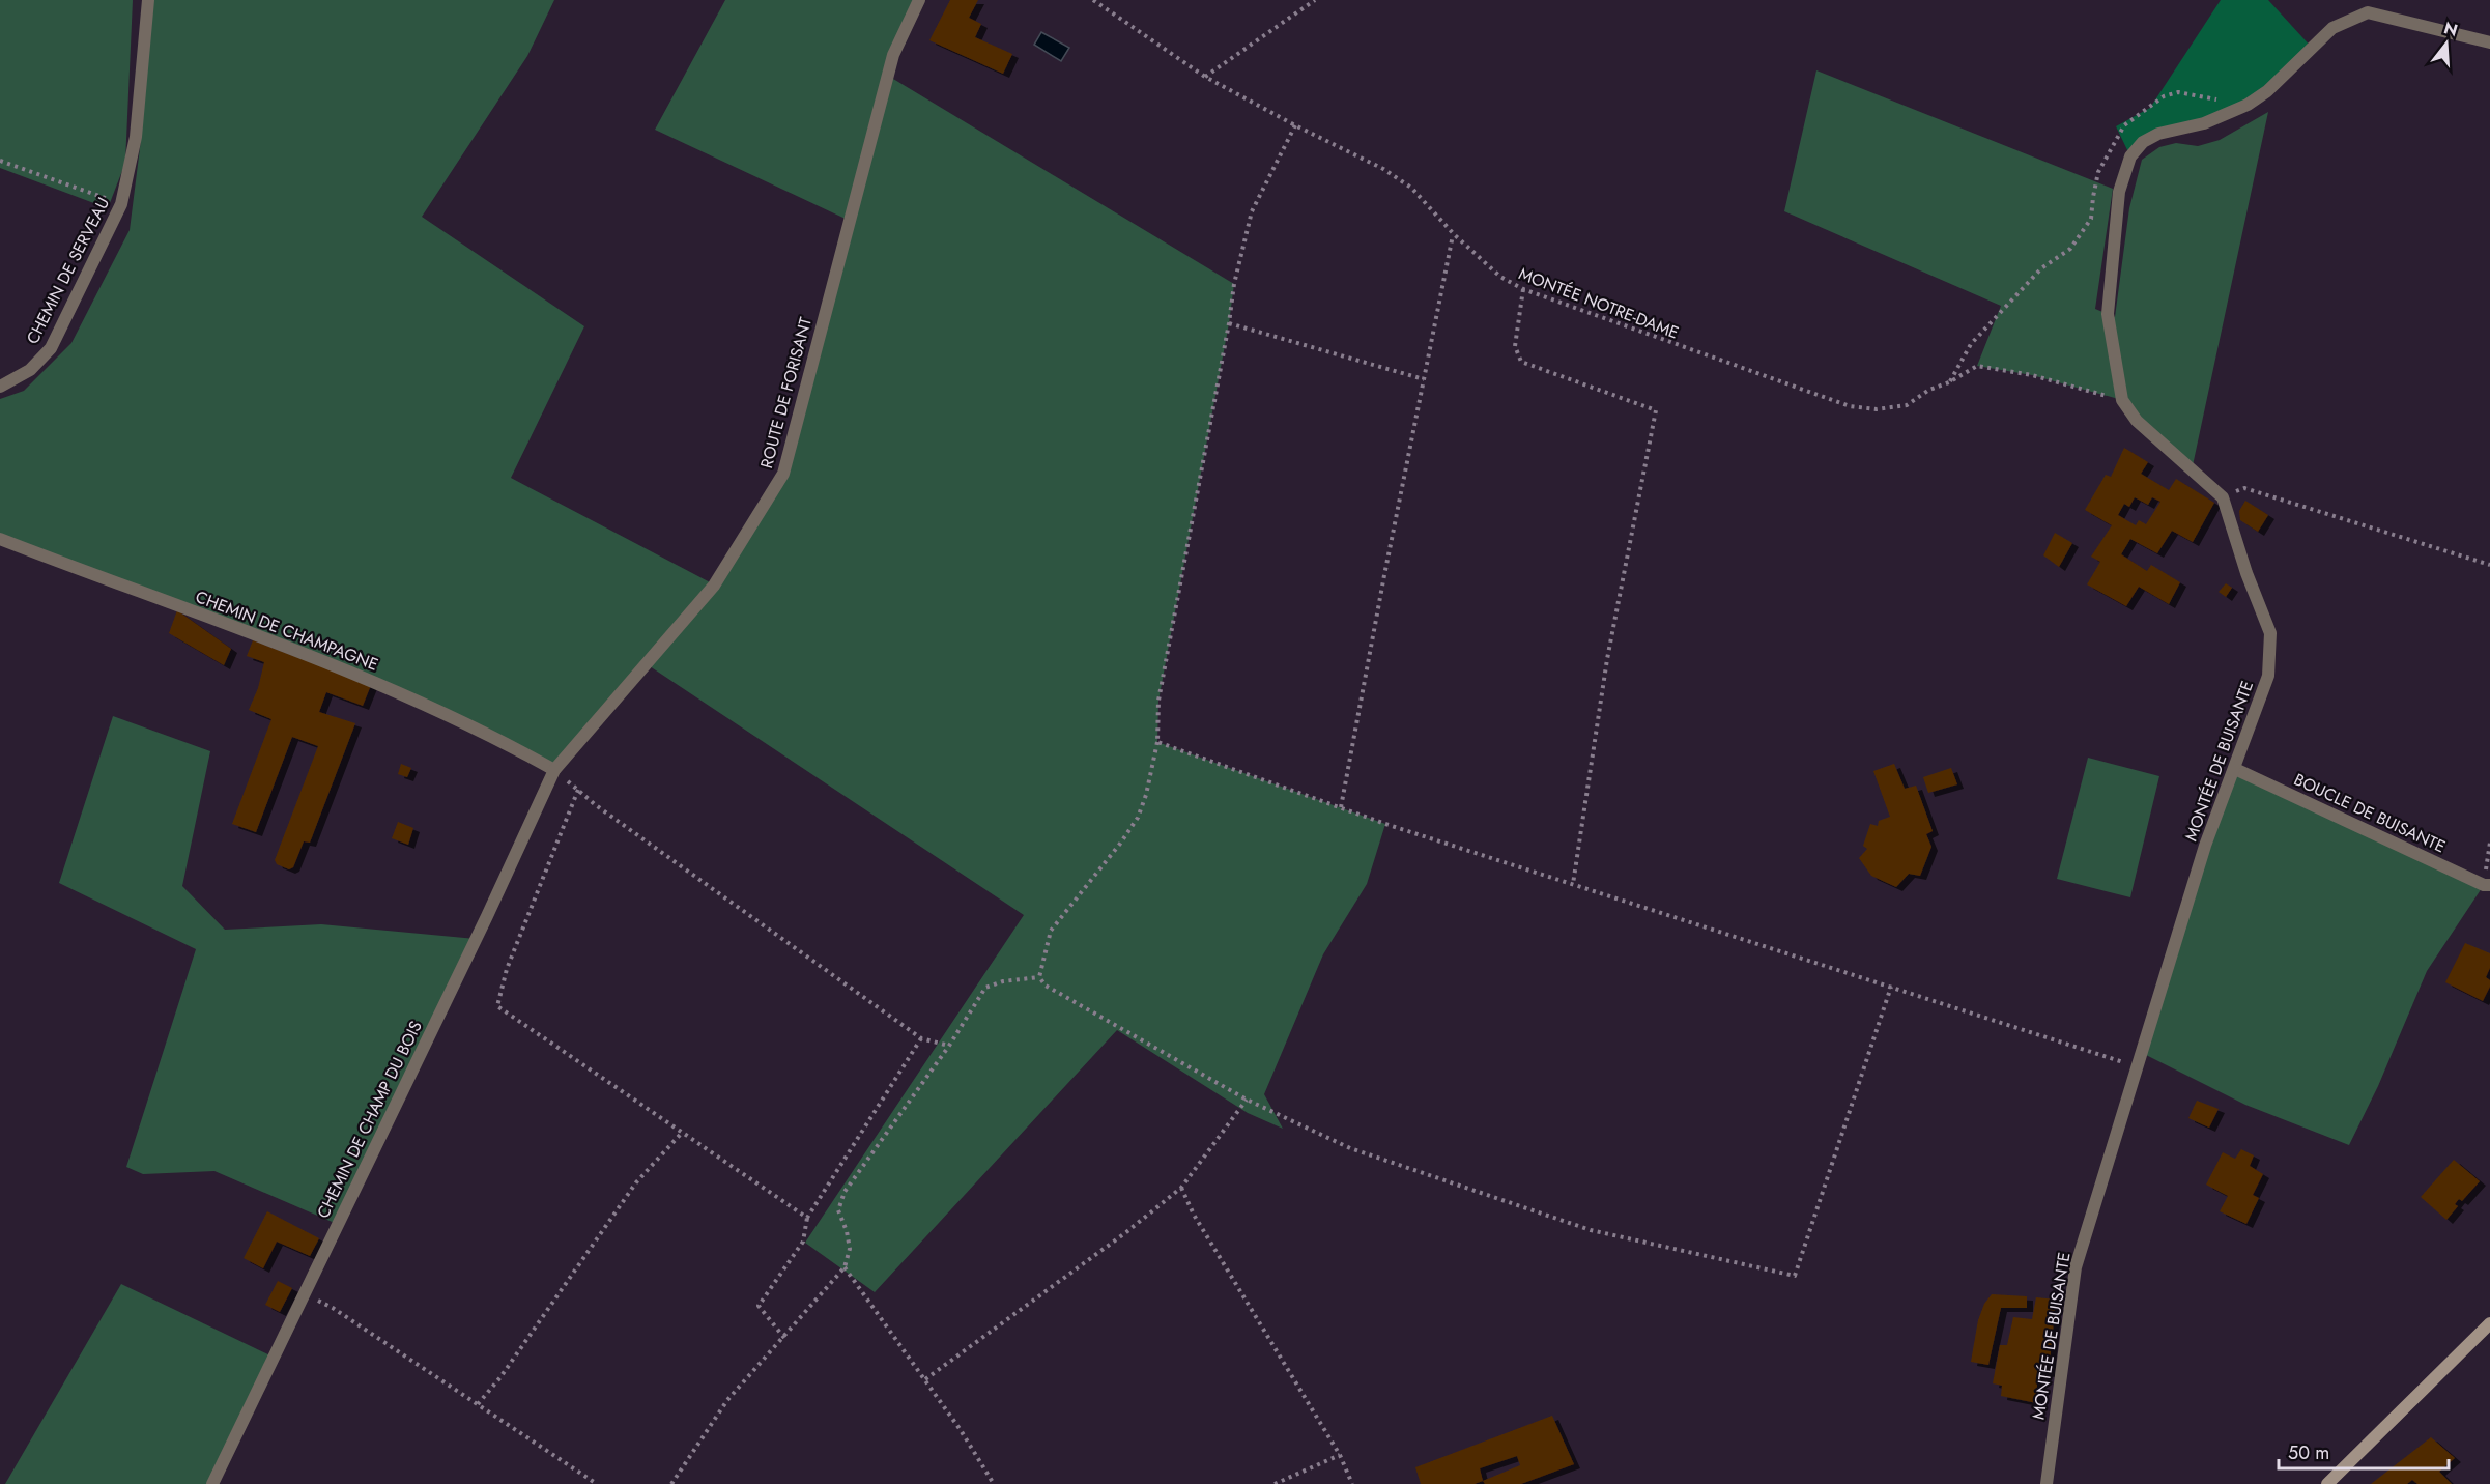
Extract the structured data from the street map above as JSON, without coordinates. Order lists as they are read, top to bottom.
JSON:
{
  "streets": {
    "street": [
      "CHEMIN DE SERVEAU",
      "ROUTE DE FORISANT",
      "CHEMIN DE CHAMPAGNE",
      "MONTÉE DE BUISANTE",
      "BOUCLE DE BUISANTE",
      "CHEMIN DE CHAMP DU BOIS"
    ],
    "path": ["MONTÉE NOTRE-DAME"]
  },
  "crossings": [
    ["ROUTE DE FORISANT", "CHEMIN DE CHAMPAGNE"],
    ["ROUTE DE FORISANT", "CHEMIN DE CHAMP DU BOIS"],
    ["CHEMIN DE CHAMPAGNE", "CHEMIN DE CHAMP DU BOIS"],
    ["MONTÉE DE BUISANTE", "BOUCLE DE BUISANTE"]
  ],
  "scale_bar": "50 m",
  "north": "top"
}
